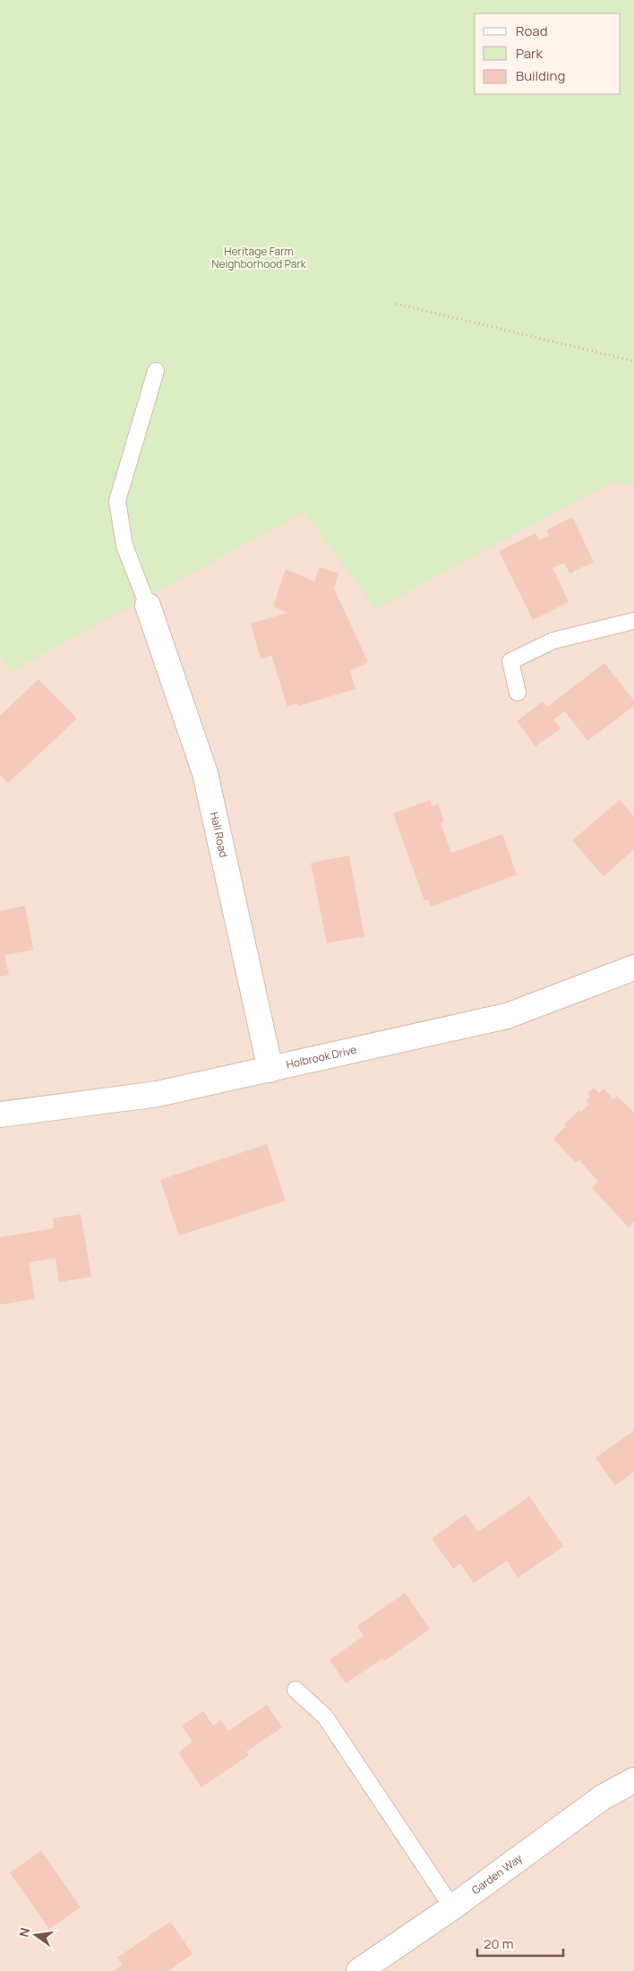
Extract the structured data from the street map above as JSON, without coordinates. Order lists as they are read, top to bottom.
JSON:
{
  "streets": {
    "street": ["Hall Road", "Holbrook Drive", "Garden Way"]
  },
  "crossings": [
    ["Hall Road", "Holbrook Drive"]
  ],
  "parks": ["Heritage Farm Neighborhood Park"],
  "legend": ["Road", "Park", "Building"],
  "scale_bar": "20 m",
  "north": "left"
}
